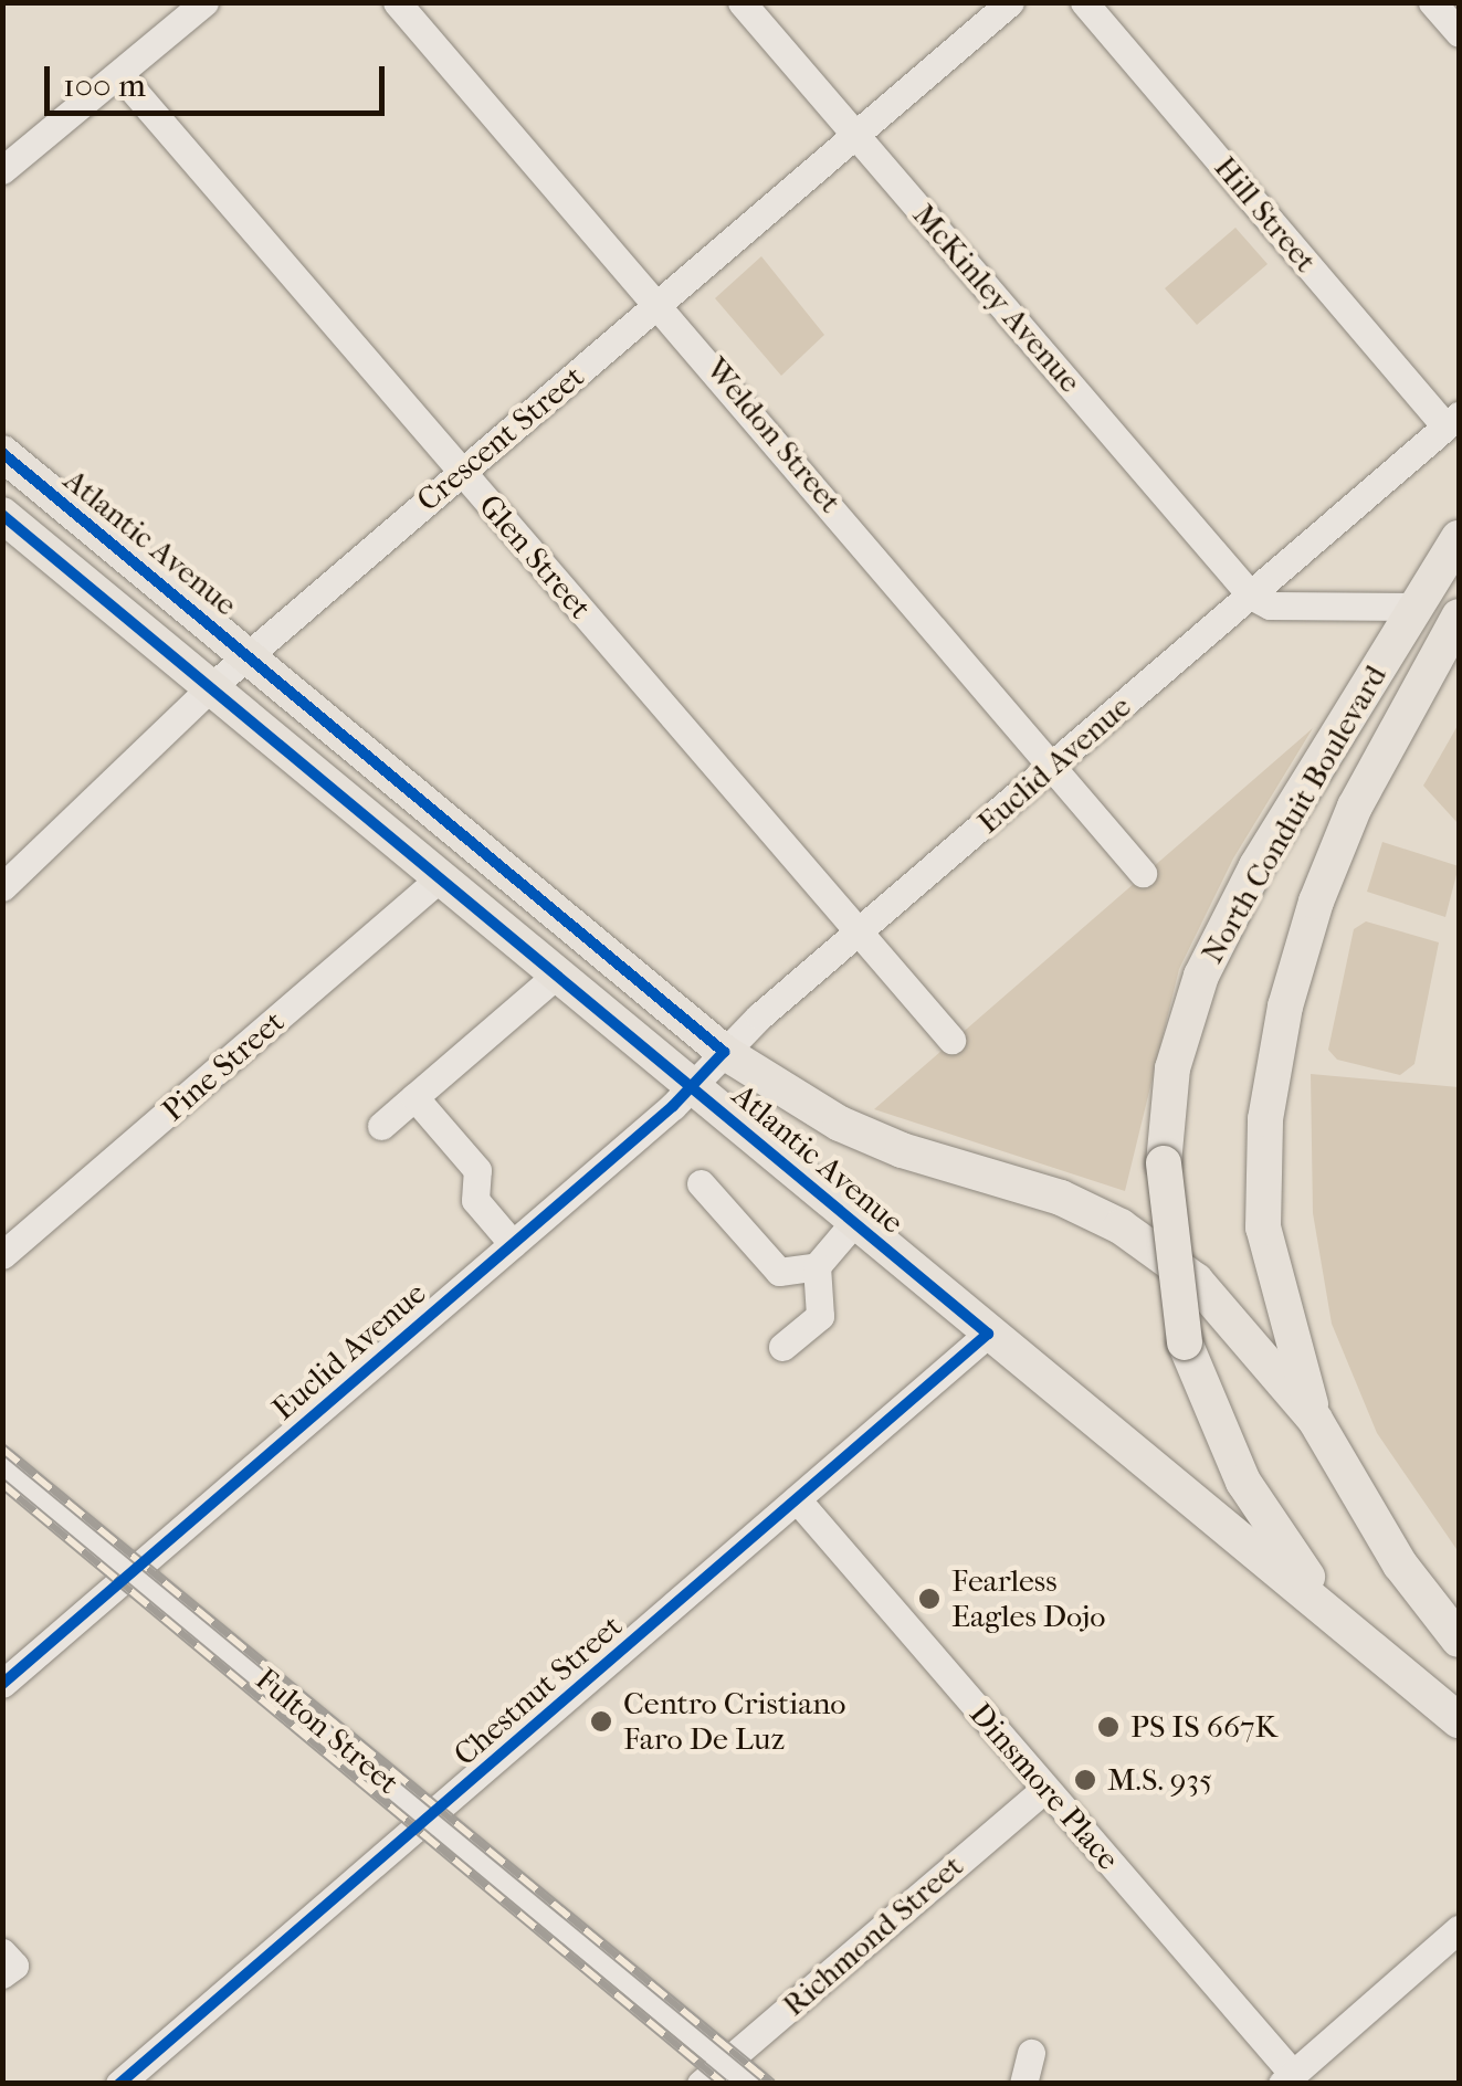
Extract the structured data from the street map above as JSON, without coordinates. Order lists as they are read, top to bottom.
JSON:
{
  "streets": {
    "main road": ["Atlantic Avenue", "North Conduit Boulevard"],
    "street": [
      "Hill Street",
      "McKinley Avenue",
      "Weldon Street",
      "Crescent Street",
      "Glen Street",
      "Euclid Avenue",
      "Pine Street",
      "Chestnut Street",
      "Fulton Street",
      "Dinsmore Place",
      "Richmond Street"
    ]
  },
  "crossings": [
    ["Hill Street", "Euclid Avenue"],
    ["McKinley Avenue", "Crescent Street"],
    ["McKinley Avenue", "Euclid Avenue"],
    ["Weldon Street", "Crescent Street"],
    ["Weldon Street", "Euclid Avenue"],
    ["Crescent Street", "Atlantic Avenue"],
    ["Crescent Street", "Glen Street"],
    ["Atlantic Avenue", "Euclid Avenue"],
    ["Atlantic Avenue", "North Conduit Boulevard"],
    ["Atlantic Avenue", "Pine Street"],
    ["Atlantic Avenue", "Chestnut Street"],
    ["Glen Street", "Euclid Avenue"],
    ["Euclid Avenue", "Fulton Street"],
    ["Chestnut Street", "Fulton Street"],
    ["Chestnut Street", "Dinsmore Place"],
    ["Fulton Street", "Richmond Street"],
    ["Dinsmore Place", "Richmond Street"]
  ],
  "places": [
    "Fearless Eagles Dojo",
    "Centro Cristiano Faro De Luz",
    "PS IS 667K",
    "M.S. 935"
  ],
  "scale_bar": "100 m"
}
